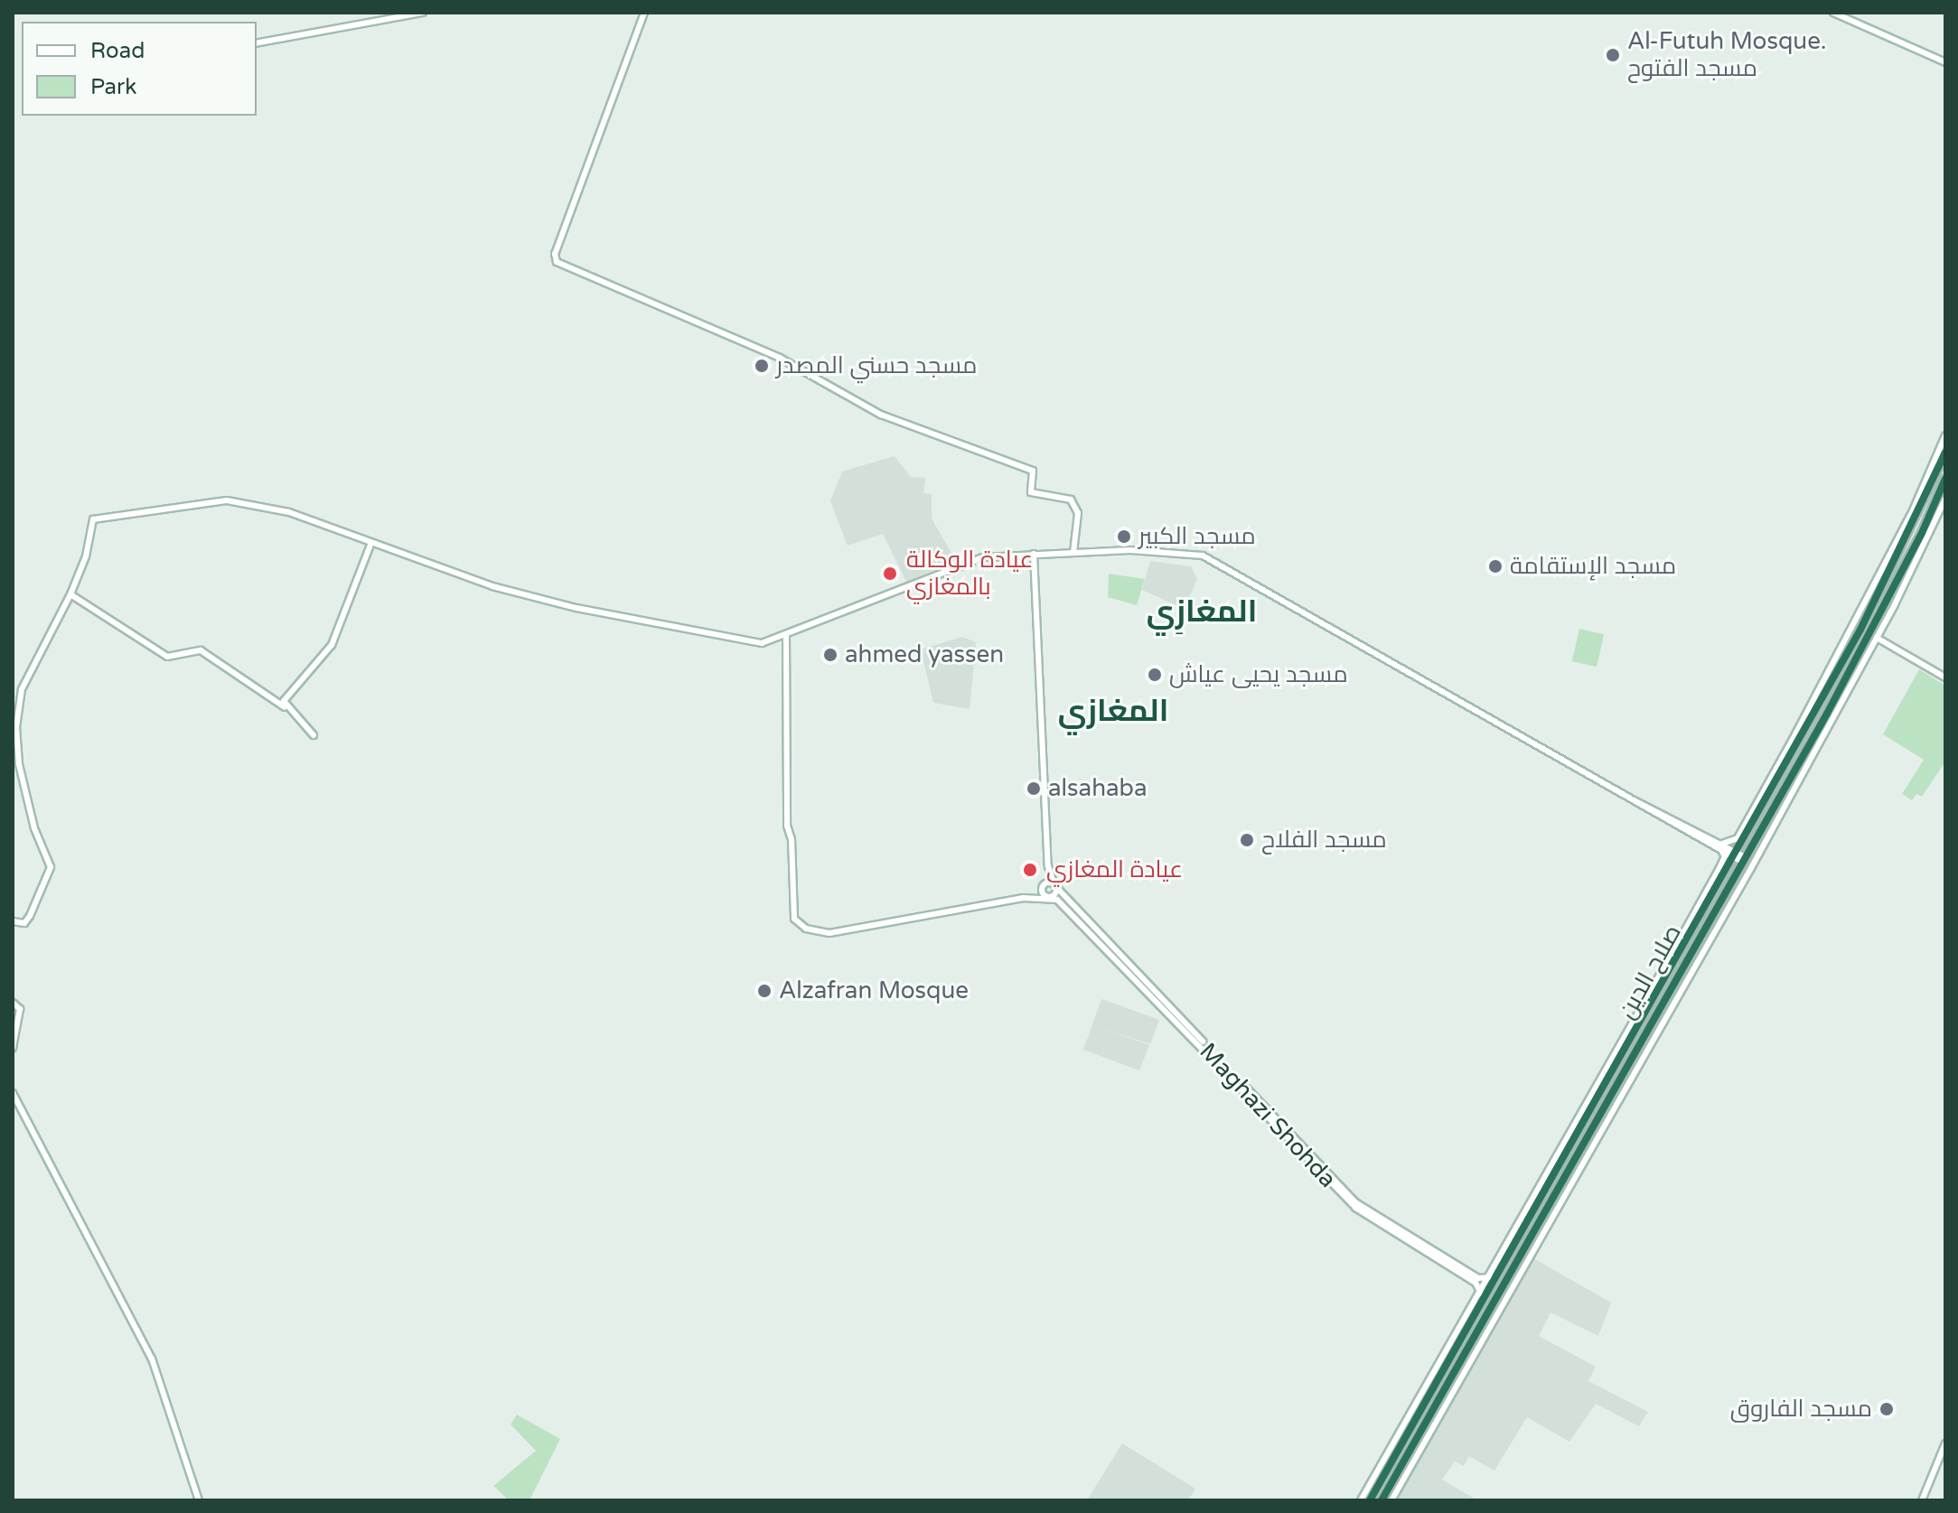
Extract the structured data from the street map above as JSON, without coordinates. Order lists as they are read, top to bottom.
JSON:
{
  "streets": {
    "highway": ["صلاح الدين"],
    "street": ["Maghazi Shohda"]
  },
  "crossings": [
    ["صلاح الدين", "Maghazi Shohda"]
  ],
  "districts": ["المغازِي", "المغازي"],
  "places": [
    "Al-Futuh Mosque. مسجد الفتوح",
    "مسجد حسني المصدر",
    "مسجد الكبير",
    "مسجد الإستقامة",
    "عيادة الوكالة بالمغازي",
    "ahmed yassen",
    "مسجد يحيى عياش",
    "alsahaba",
    "مسجد الفلاح",
    "عيادة المغازي",
    "Alzafran Mosque",
    "مسجد الفاروق"
  ],
  "legend": ["Road", "Park"]
}
